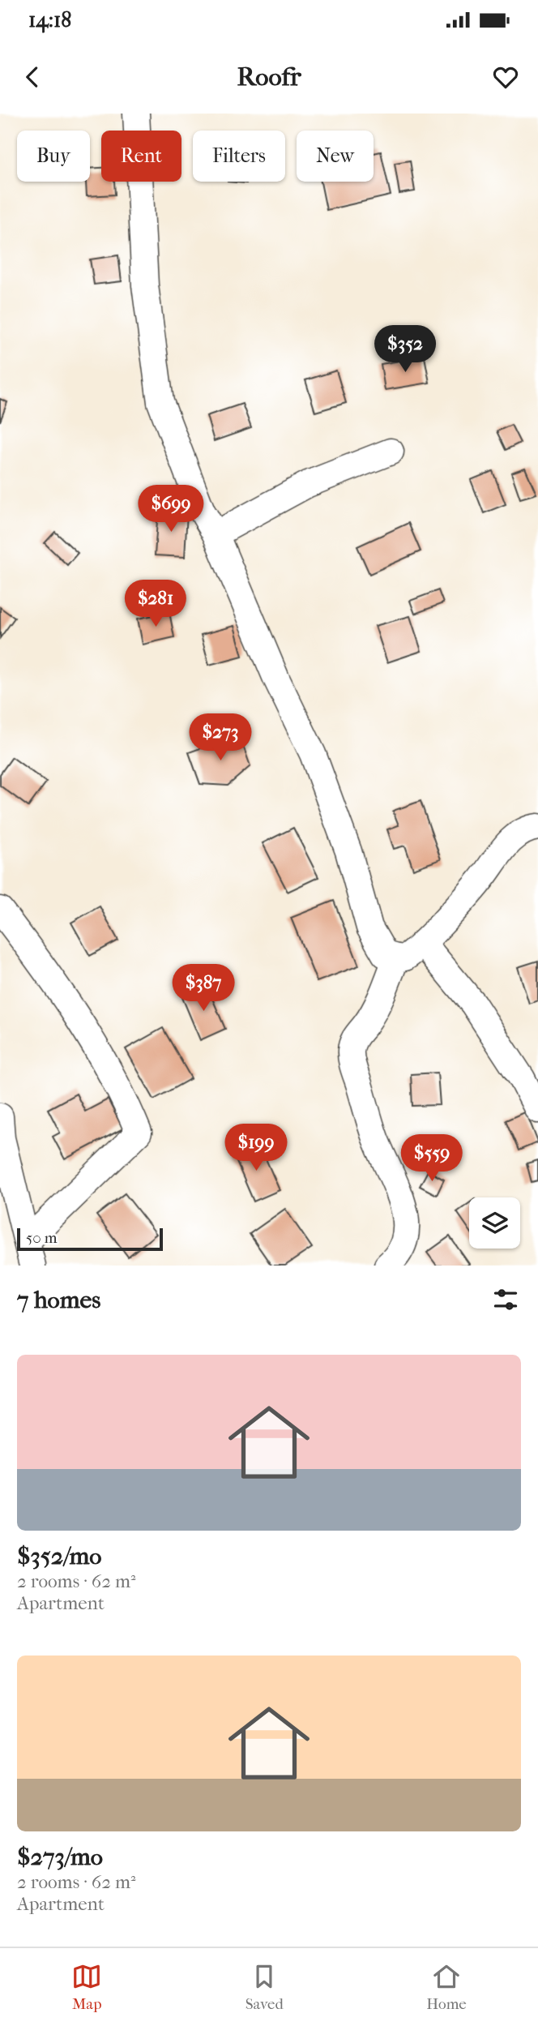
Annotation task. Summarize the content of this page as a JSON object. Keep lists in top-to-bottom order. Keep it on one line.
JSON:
{"scale_bar":"50 m","page":{"status":"14:18","header":"Roofr","chip":["Buy","Rent","Filters","New"],"price":["$352","$699","$281","$273","$387","$199","$559"],"scale":"50 m","heading":"7 homes","list":[{"name":"$352/mo","note":"2 rooms · 62 m² · Apartment"},{"name":"$273/mo","note":"2 rooms · 62 m² · Apartment"}],"tabs":["Map","Saved","Home"]}}
